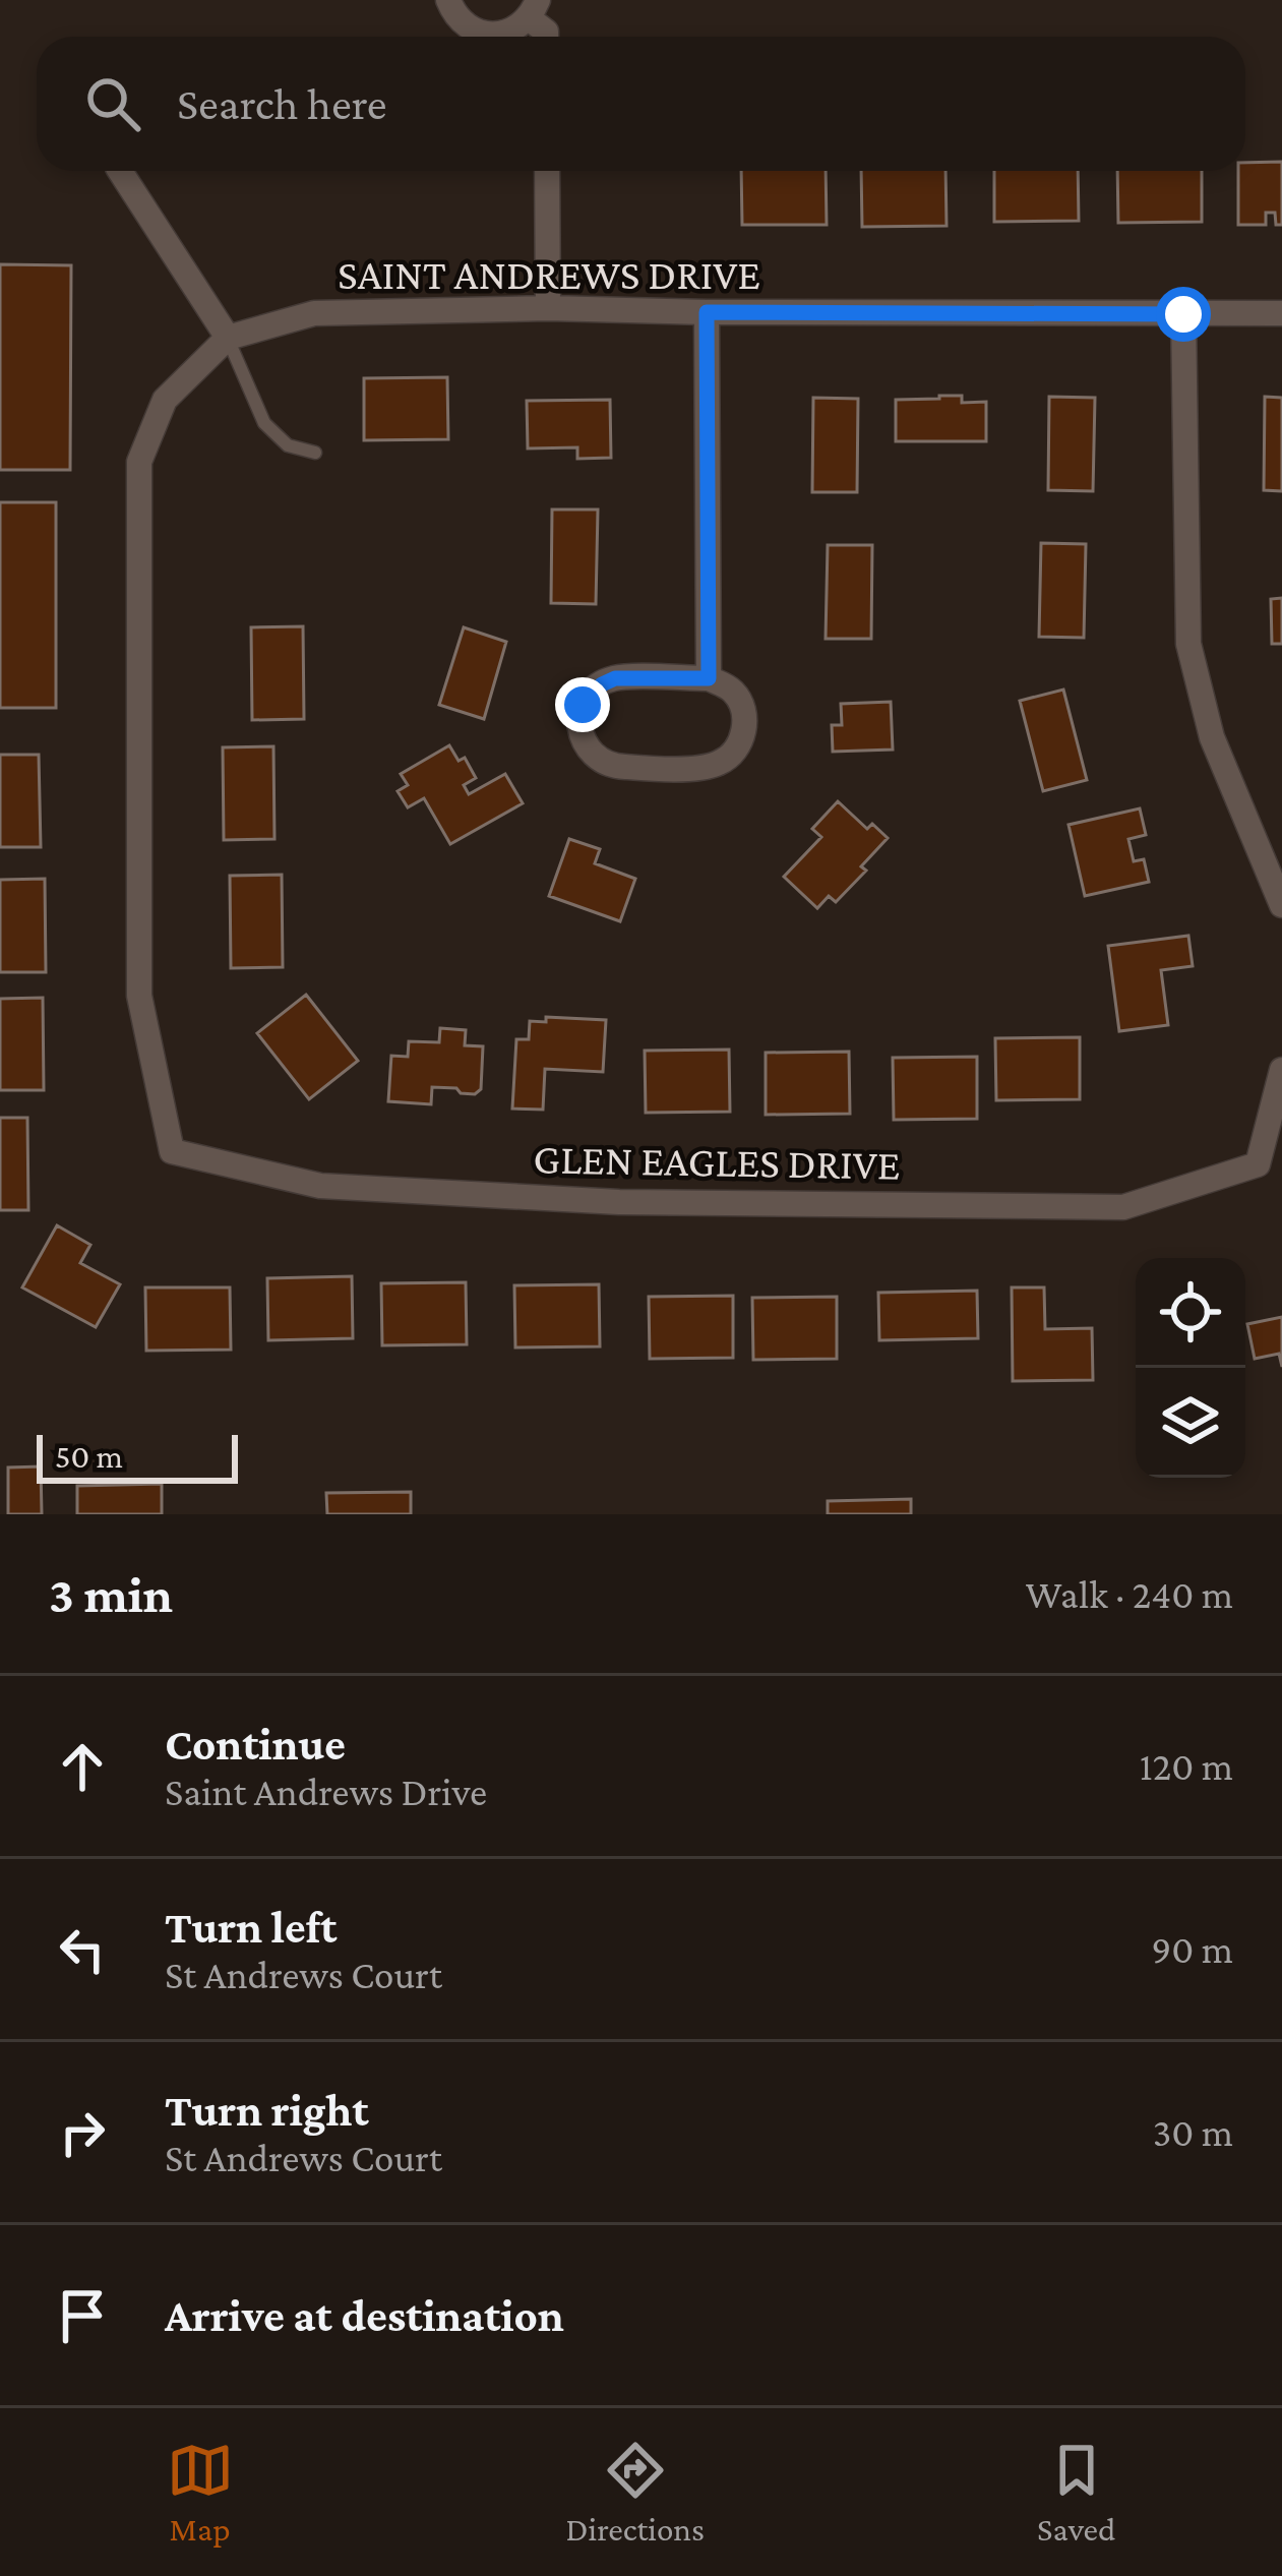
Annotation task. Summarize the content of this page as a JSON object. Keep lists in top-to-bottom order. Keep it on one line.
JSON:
{"streets":{"street":["SAINT ANDREWS DRIVE","GLEN EAGLES DRIVE"]},"crossings":[["SAINT ANDREWS DRIVE","GLEN EAGLES DRIVE"]],"scale_bar":"50 m","page":{"search":"Search here","scale":"50 m","heading":["3 min","Walk · 240 m"],"list":[["Continue","Saint Andrews Drive","120 m"],["Turn left","St Andrews Court","90 m"],["Turn right","St Andrews Court","30 m"],"Arrive at destination"],"nav":["Map","Directions","Saved"]}}
